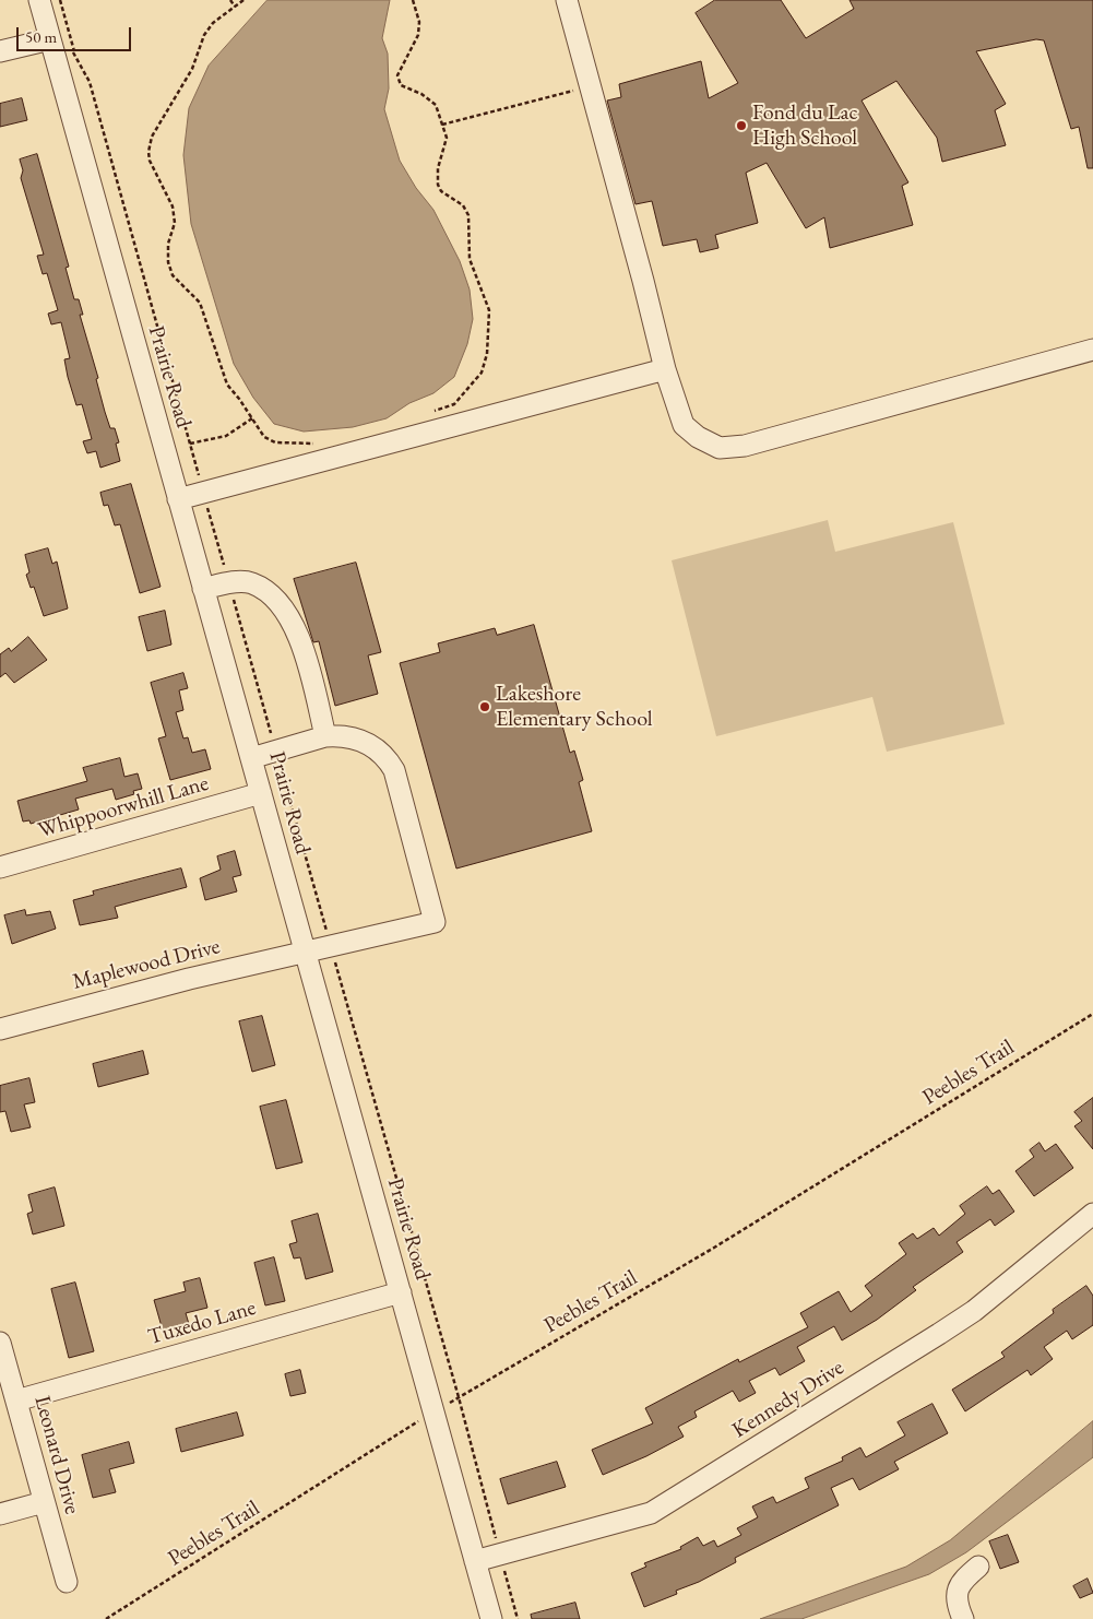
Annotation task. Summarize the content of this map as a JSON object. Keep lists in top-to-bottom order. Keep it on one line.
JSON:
{"streets":{"street":["Prairie Road","Whippoorwhill Lane","Maplewood Drive","Tuxedo Lane","Kennedy Drive","Leonard Drive"],"path":["Peebles Trail"]},"crossings":[["Prairie Road","Whippoorwhill Lane"],["Prairie Road","Maplewood Drive"],["Prairie Road","Peebles Trail"],["Prairie Road","Tuxedo Lane"],["Prairie Road","Kennedy Drive"],["Tuxedo Lane","Leonard Drive"]],"places":["Fond du Lac High School","Lakeshore Elementary School"],"scale_bar":"50 m"}
